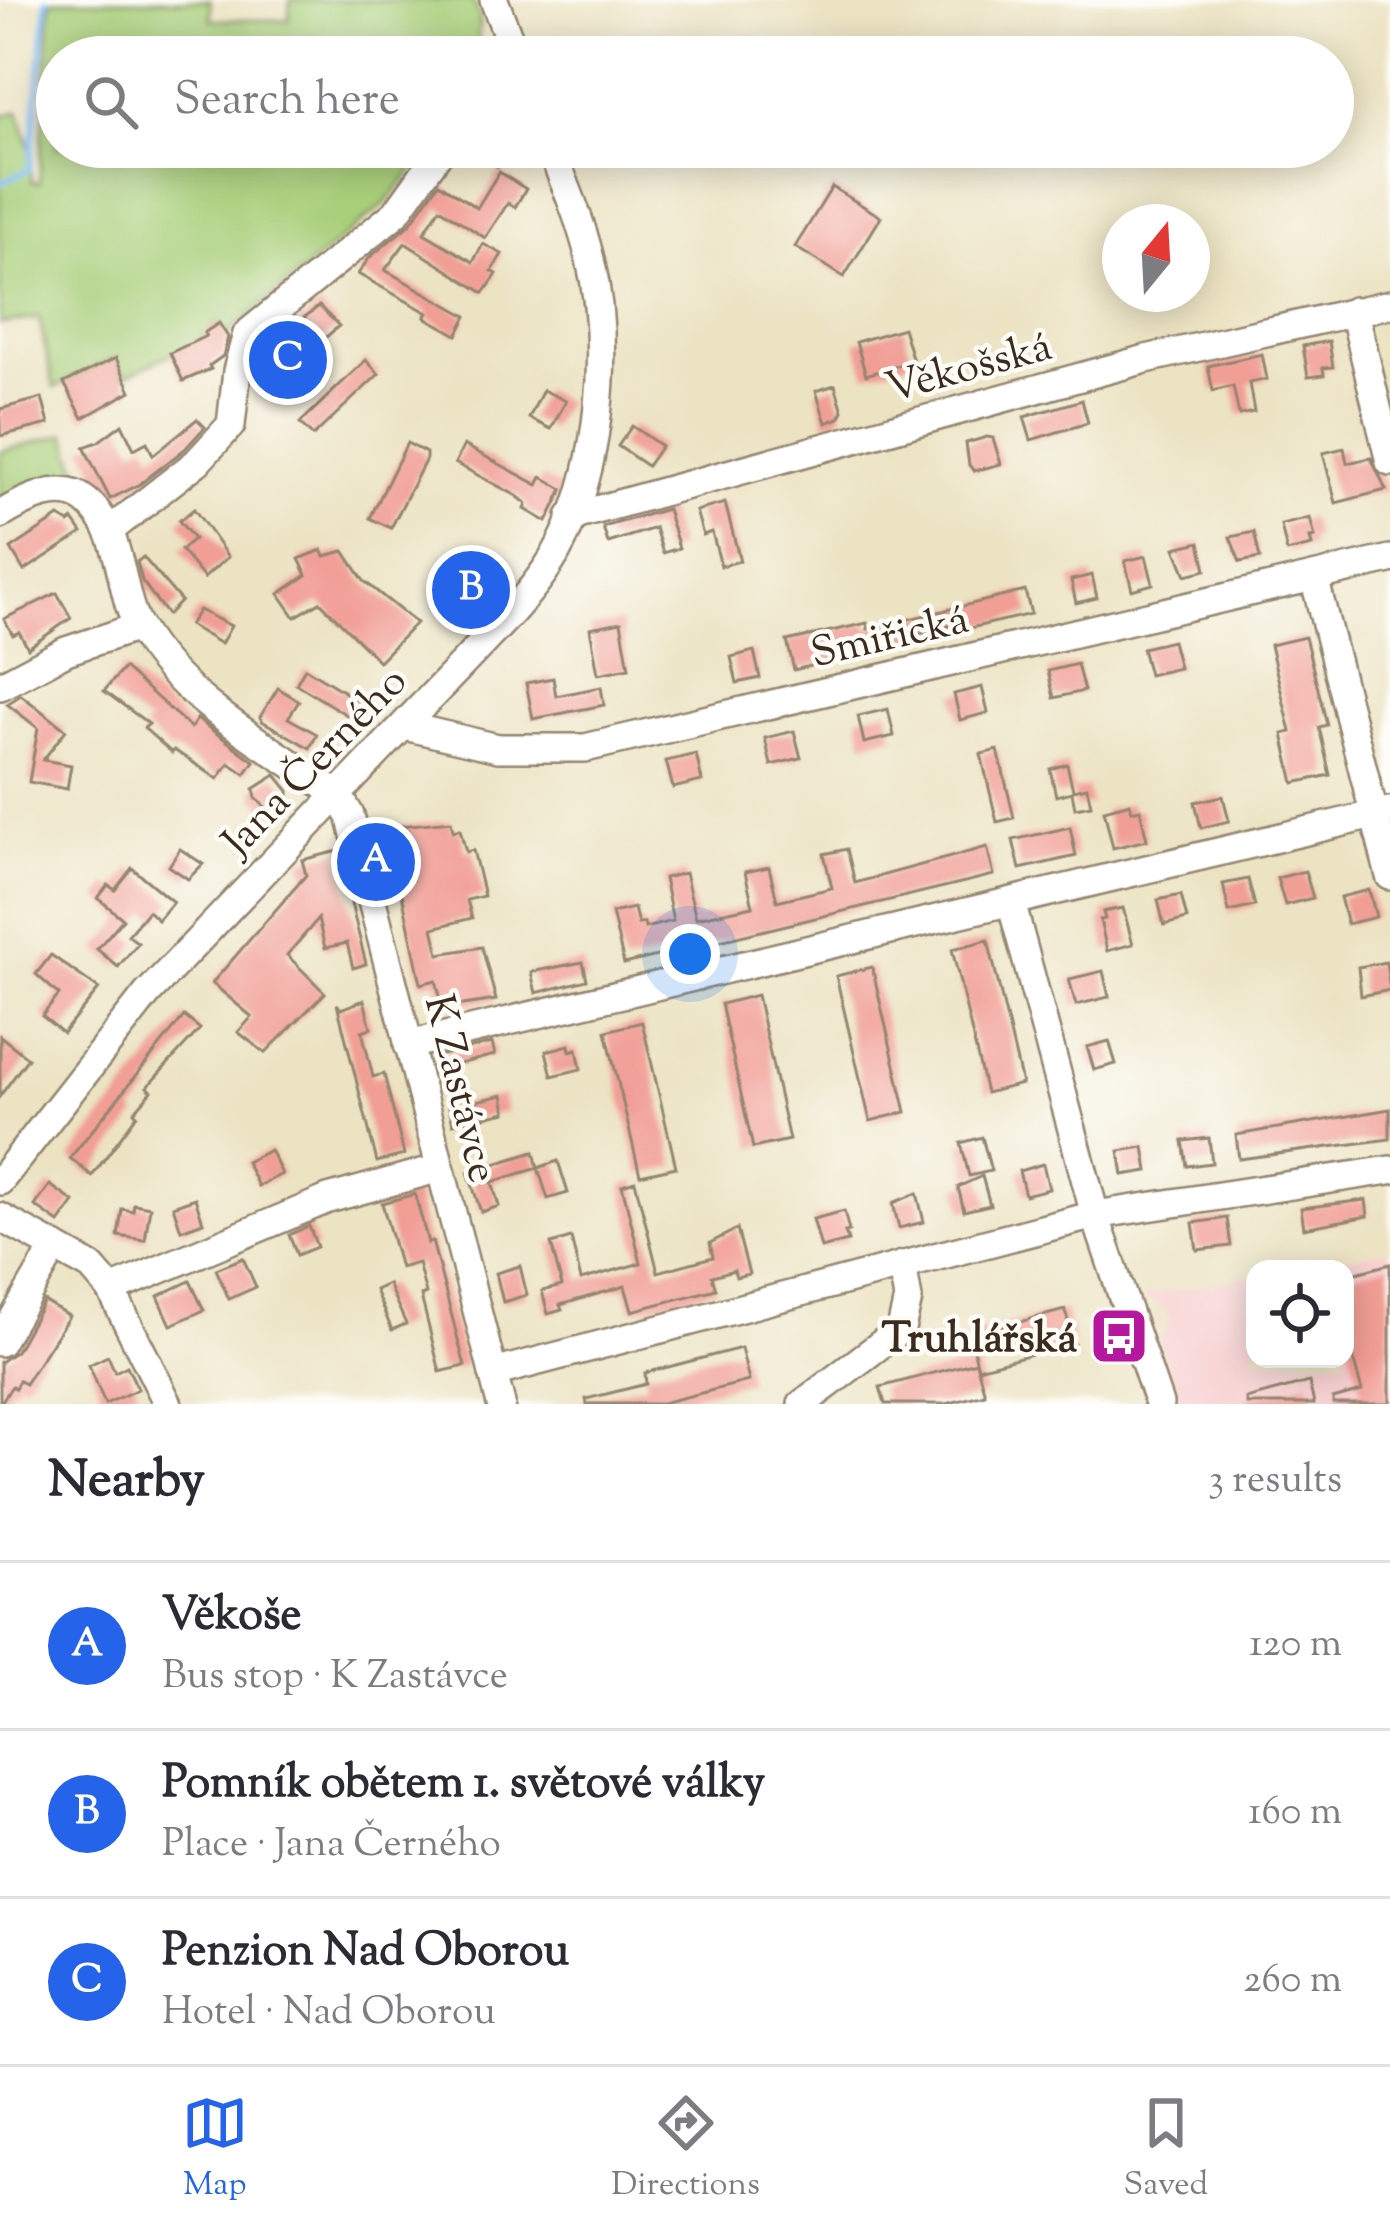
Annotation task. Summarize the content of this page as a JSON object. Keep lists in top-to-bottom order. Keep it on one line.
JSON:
{"streets":{"street":["Věkošská","Smiřická","Jana Černého","K Zastávce"]},"crossings":[["Věkošská","Jana Černého"],["Smiřická","Jana Černého"],["Jana Černého","K Zastávce"]],"places":{"bus stop":["Truhlářská"]},"north":"top","page":{"search":"Search here","pins":["C","B","A"],"heading":["Nearby","3 results"],"list":[{"mark":"A","name":"Věkoše","note":"Bus stop · K Zastávce","value":"120 m"},{"mark":"B","name":"Pomník obětem 1. světové války","note":"Place · Jana Černého","value":"160 m"},{"mark":"C","name":"Penzion Nad Oborou","note":"Hotel · Nad Oborou","value":"260 m"}],"nav":["Map","Directions","Saved"]}}
